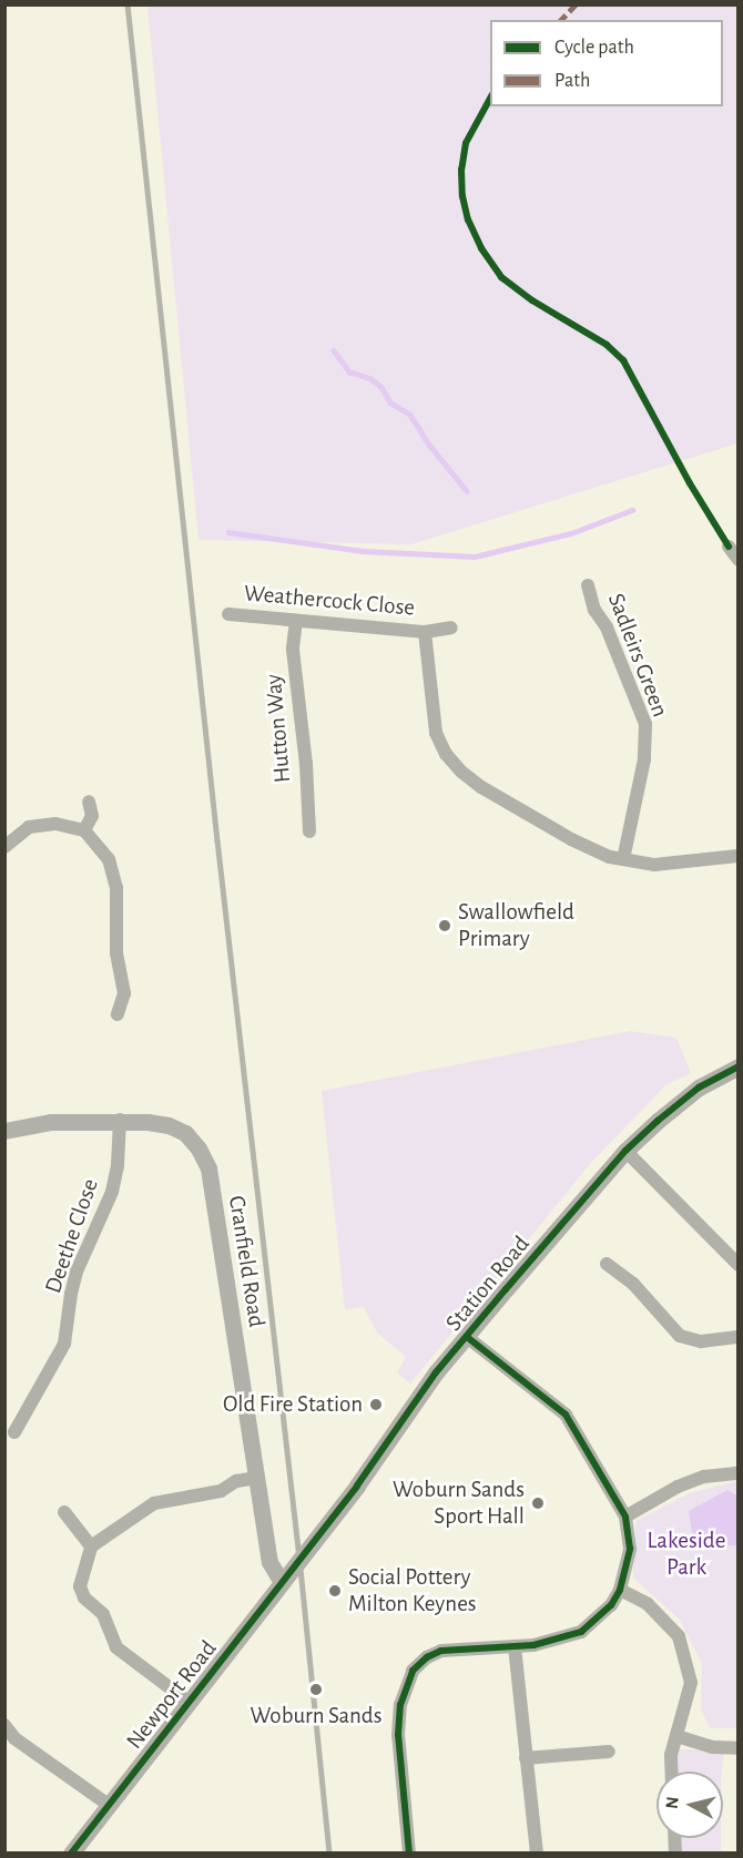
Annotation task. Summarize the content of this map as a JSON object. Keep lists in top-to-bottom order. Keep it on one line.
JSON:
{"streets":{"street":["Weathercock Close","Sadleirs Green","Hutton Way","Deethe Close","Cranfield Road","Station Road","Newport Road"]},"crossings":[["Weathercock Close","Sadleirs Green"],["Weathercock Close","Hutton Way"],["Deethe Close","Cranfield Road"],["Cranfield Road","Newport Road"],["Station Road","Newport Road"]],"parks":["Lakeside Park"],"places":["Swallowfield Primary","Old Fire Station","Woburn Sands Sport Hall","Social Pottery Milton Keynes","Woburn Sands"],"legend":["Cycle path","Path"],"north":"left"}
